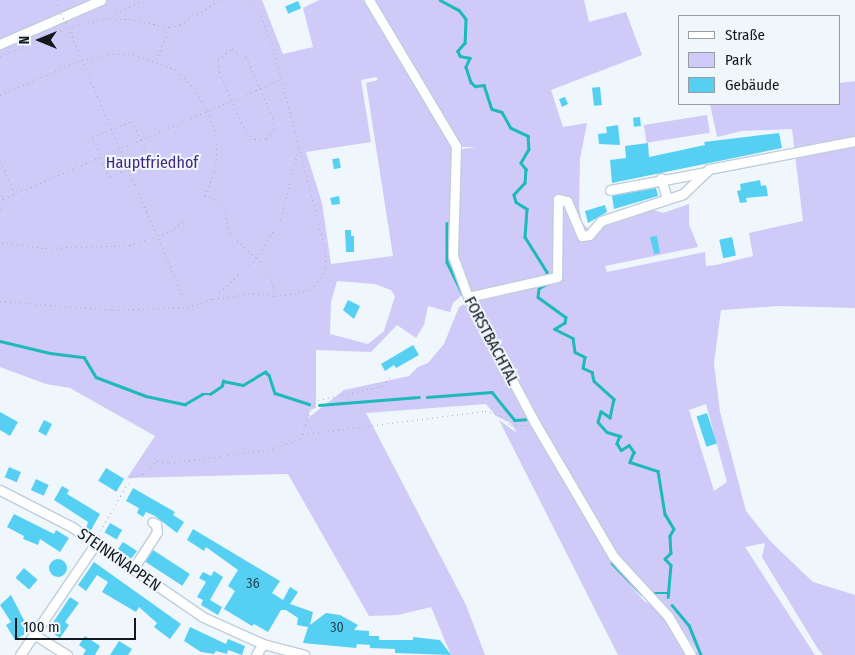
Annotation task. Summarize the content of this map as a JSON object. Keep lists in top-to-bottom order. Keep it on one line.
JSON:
{"streets":{"street":["FORSTBACHTAL","STEINKNAPPEN"]},"parks":["Hauptfriedhof"],"house_numbers":["36","30"],"legend":["Straße","Park","Gebäude"],"scale_bar":"100 m","north":"left"}
